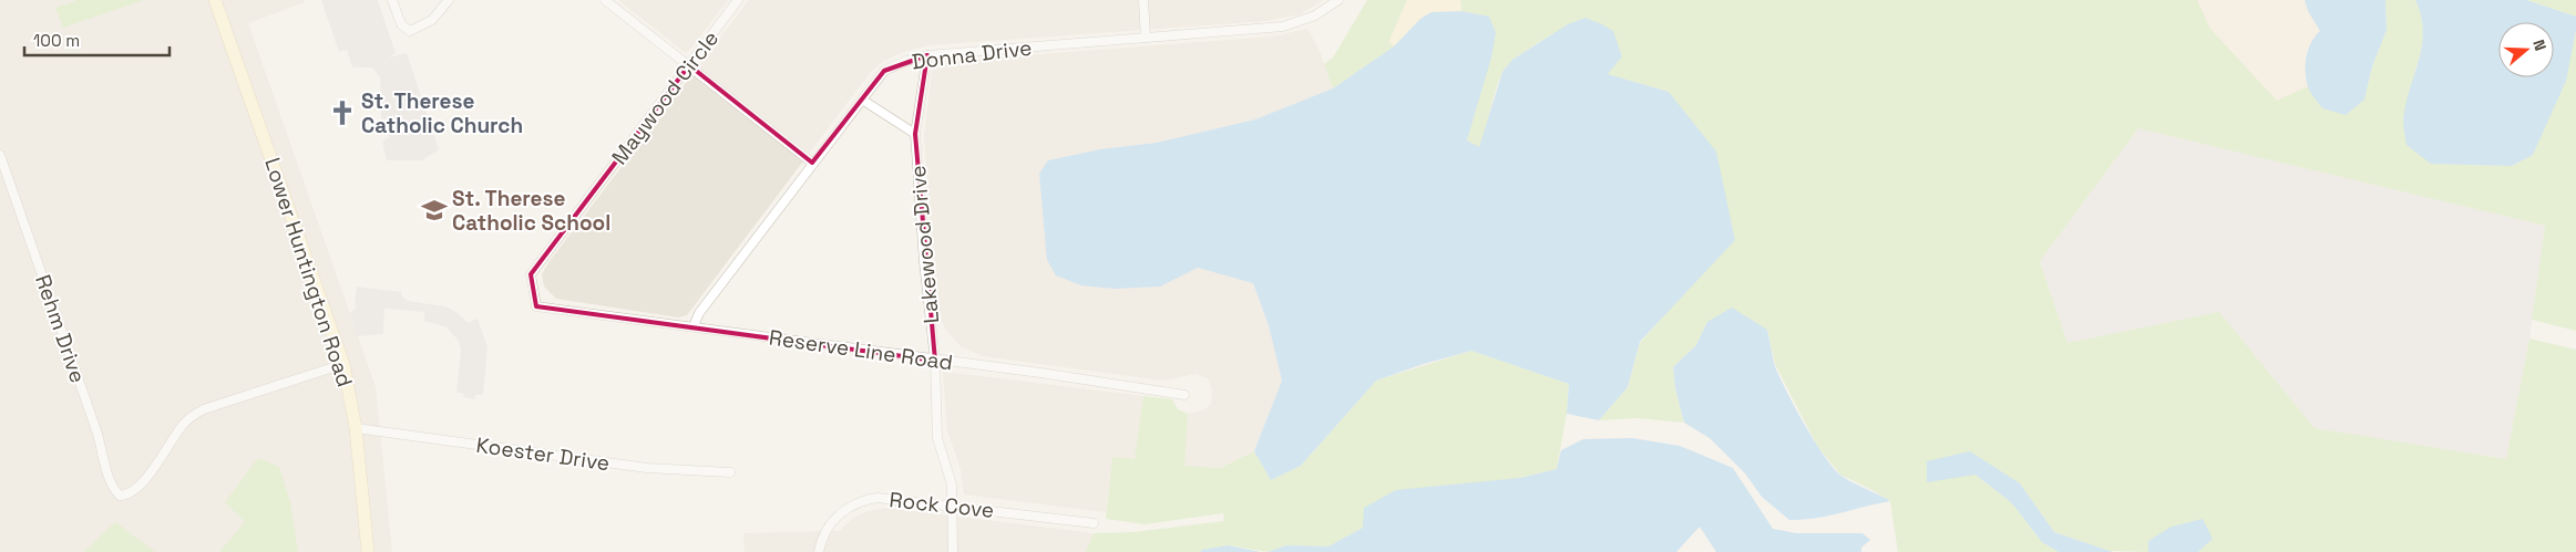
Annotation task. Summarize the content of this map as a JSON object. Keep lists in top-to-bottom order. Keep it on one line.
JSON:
{"streets":{"main road":["Lower Huntington Road"],"street":["Donna Drive","Maywood Circle","Lakewood Drive","Rehm Drive","Reserve Line Road","Koester Drive","Rock Cove"]},"crossings":[["Donna Drive","Lakewood Drive"],["Donna Drive","Reserve Line Road"],["Maywood Circle","Reserve Line Road"],["Lakewood Drive","Reserve Line Road"],["Lakewood Drive","Rock Cove"],["Lower Huntington Road","Rehm Drive"],["Lower Huntington Road","Koester Drive"]],"places":{"church":["St. Therese Catholic Church"],"school or university":["St. Therese Catholic School"]},"scale_bar":"100 m","north":"right"}
